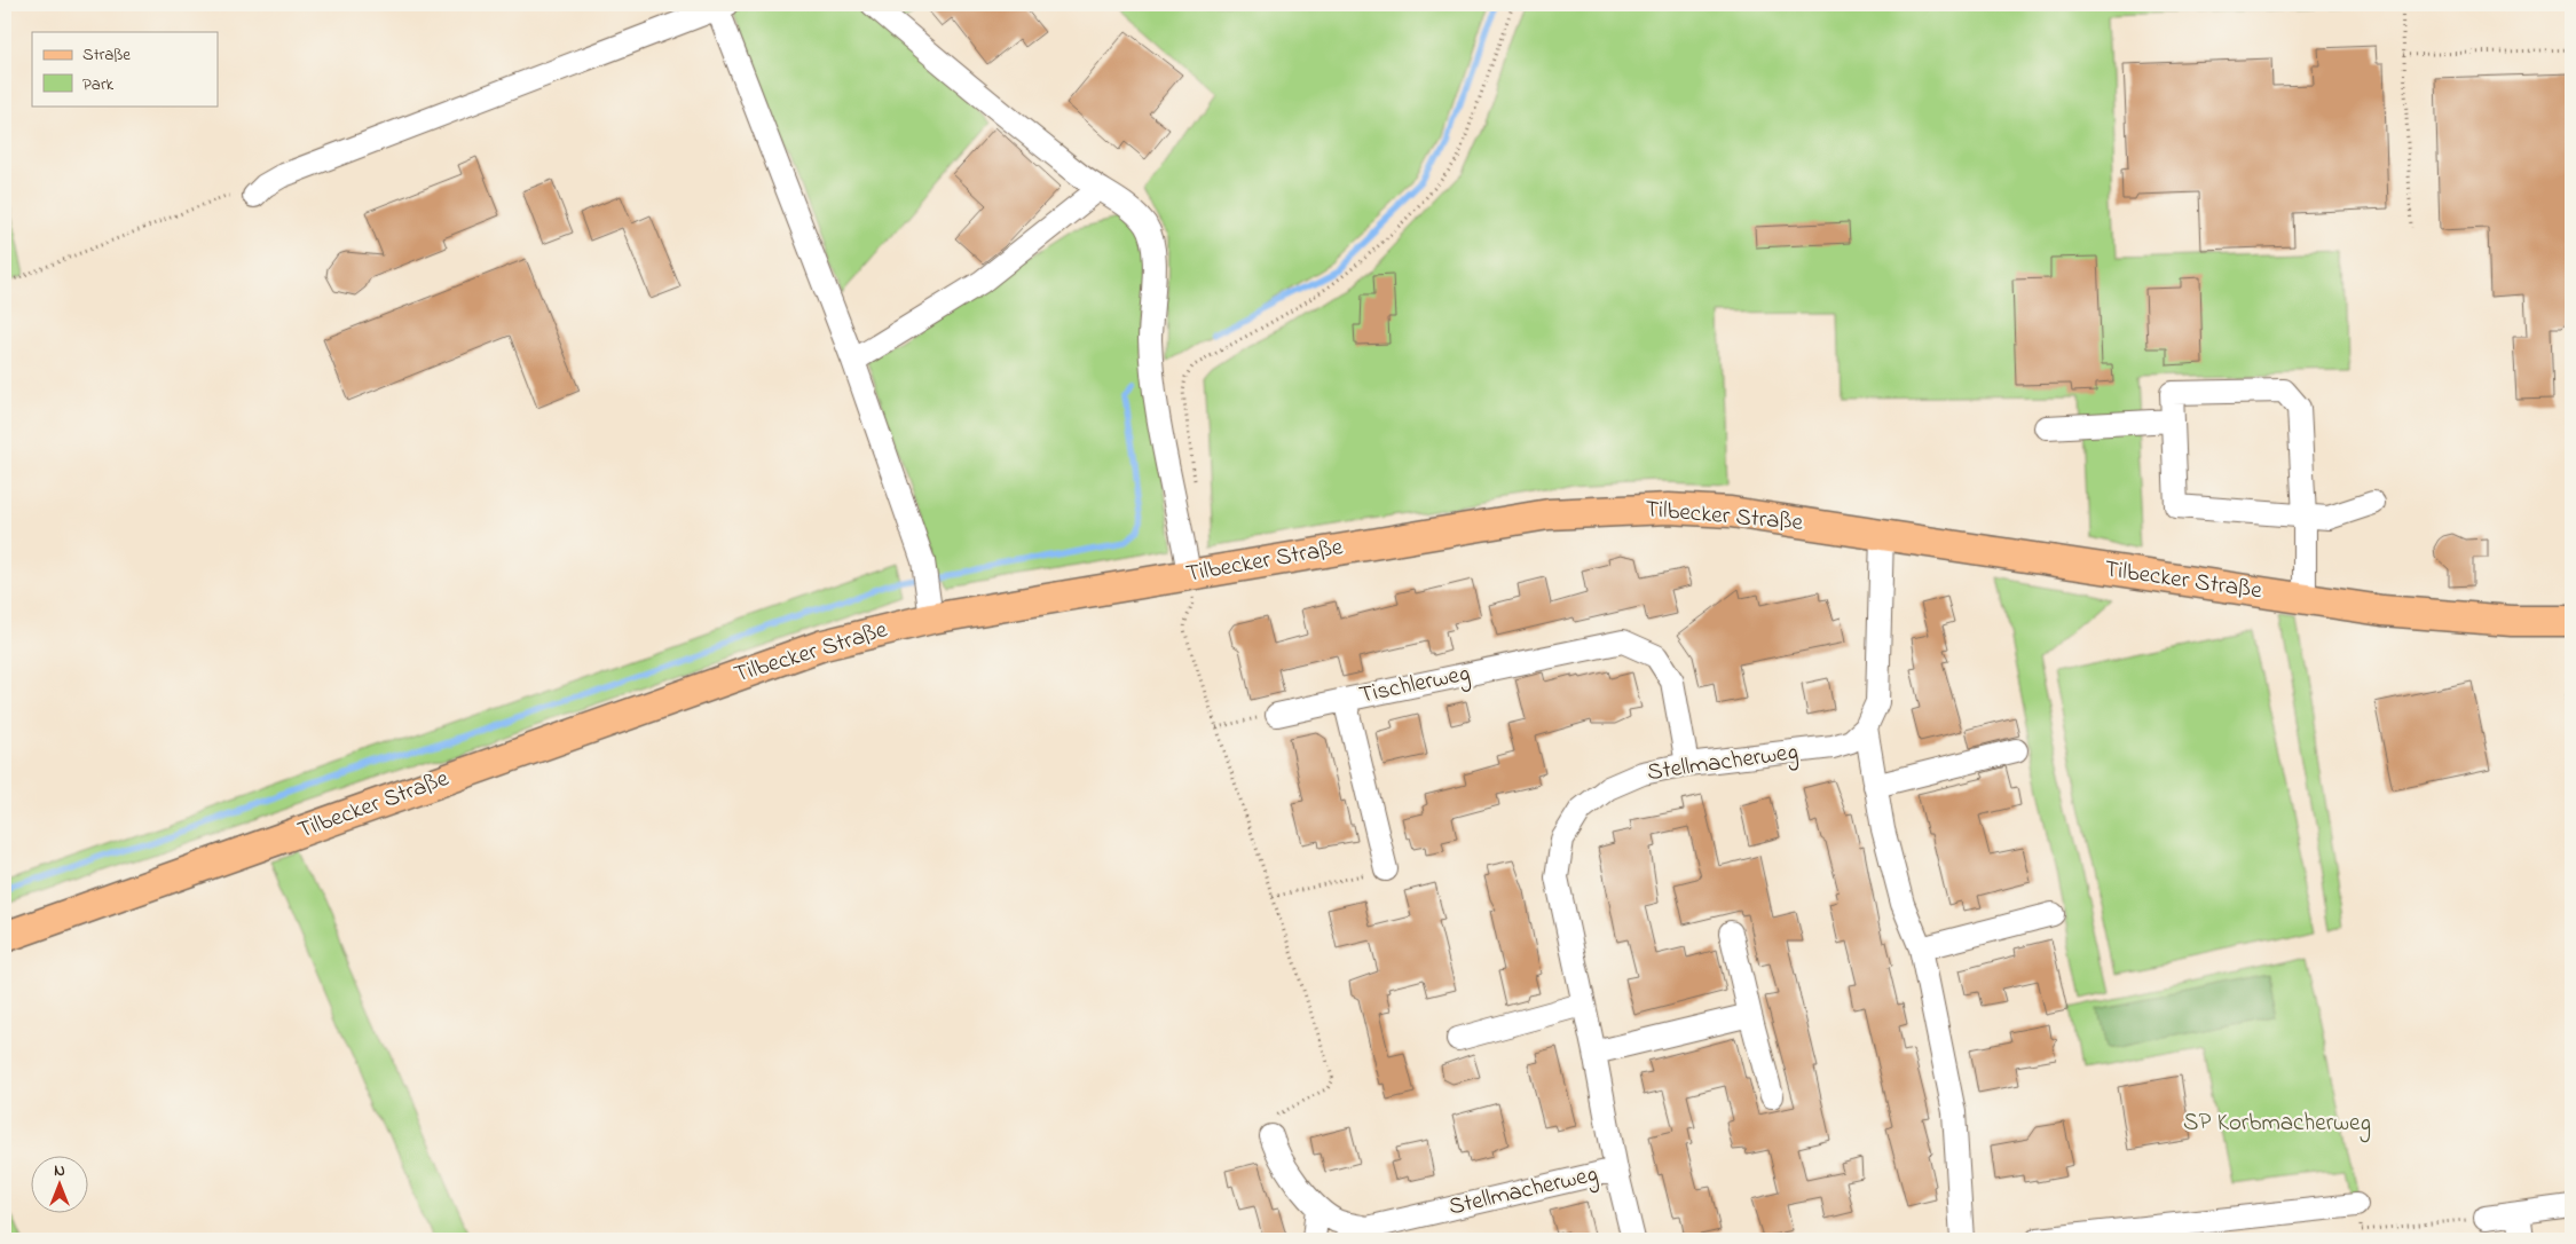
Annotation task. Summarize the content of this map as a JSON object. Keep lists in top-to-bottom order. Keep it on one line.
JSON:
{"streets":{"main road":["Tilbecker Straße"],"street":["Tischlerweg","Stellmacherweg"]},"crossings":[["Tischlerweg","Stellmacherweg"]],"parks":["SP Korbmacherweg"],"legend":["Straße","Park"],"north":"top"}
